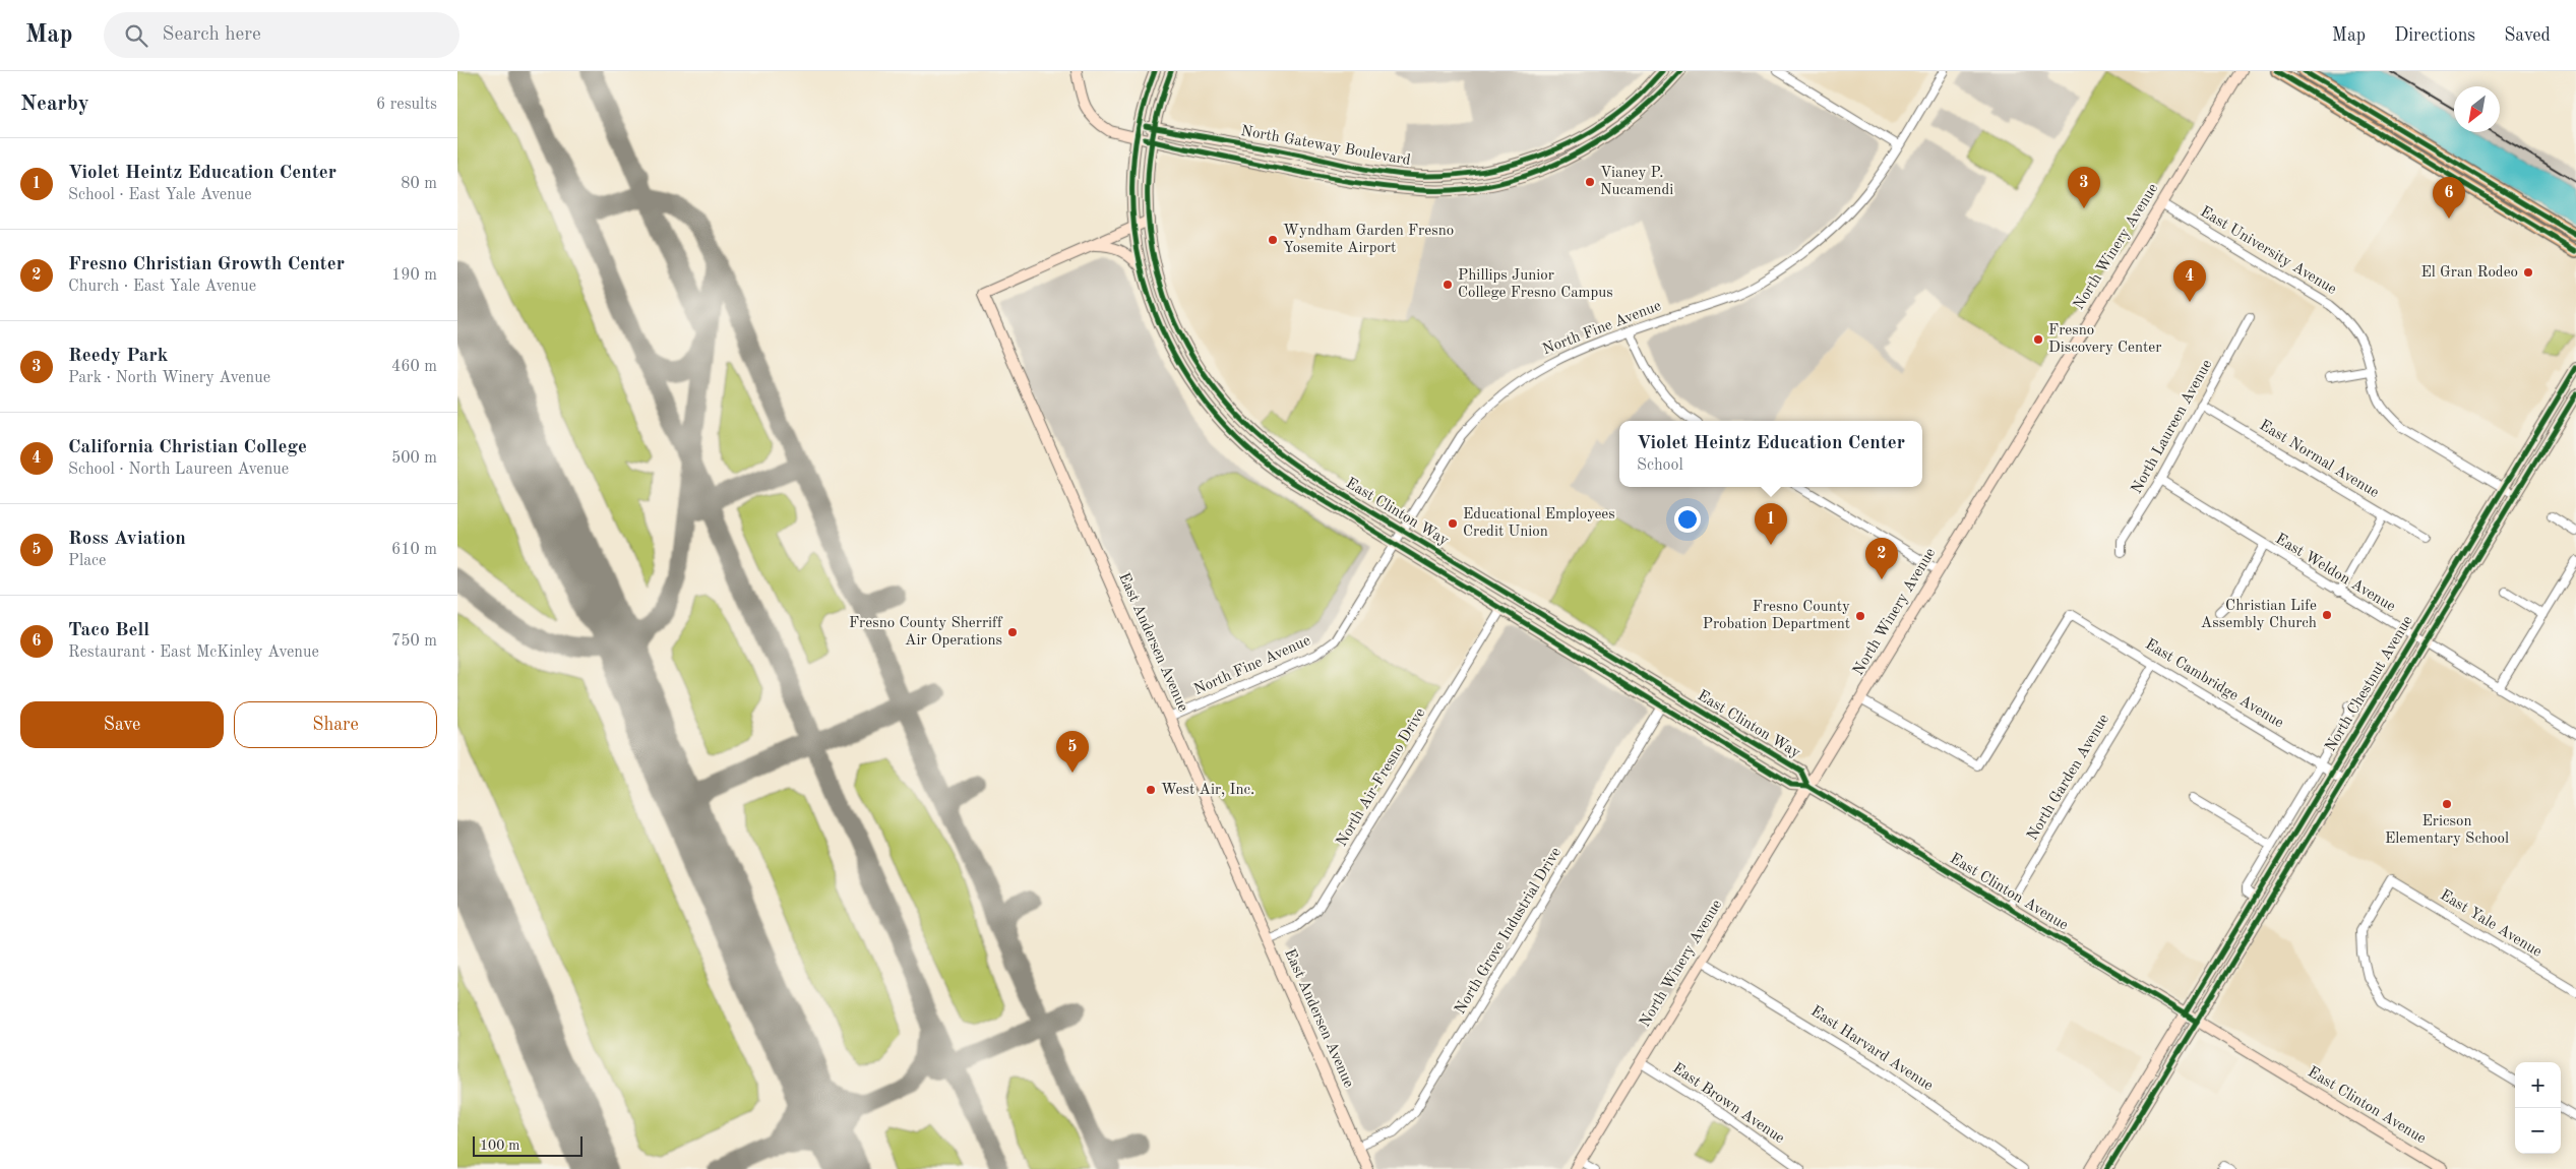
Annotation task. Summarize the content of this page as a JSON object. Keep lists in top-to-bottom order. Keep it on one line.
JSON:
{"streets":{"main road":["North Gateway Boulevard","North Winery Avenue","East Clinton Way","East Andersen Avenue","North Chestnut Avenue","East Clinton Avenue"],"street":["East University Avenue","North Fine Avenue","North Laureen Avenue","East Normal Avenue","East Weldon Avenue","East Cambridge Avenue","North Air-Fresno Drive","North Garden Avenue","East Yale Avenue","North Grove Industrial Drive","East Harvard Avenue","East Brown Avenue"]},"crossings":[["North Gateway Boulevard","East Clinton Way"],["North Winery Avenue","East University Avenue"],["North Winery Avenue","East Clinton Way"],["North Winery Avenue","East Cambridge Avenue"],["North Winery Avenue","East Clinton Avenue"],["North Winery Avenue","East Harvard Avenue"],["North Winery Avenue","East Brown Avenue"],["East University Avenue","North Chestnut Avenue"],["North Fine Avenue","East Clinton Way"],["North Fine Avenue","East Andersen Avenue"],["North Laureen Avenue","East Normal Avenue"],["North Laureen Avenue","East Weldon Avenue"],["East Clinton Way","East Andersen Avenue"],["East Clinton Way","North Air-Fresno Drive"],["East Clinton Way","East Clinton Avenue"],["East Clinton Way","North Grove Industrial Drive"],["East Weldon Avenue","North Chestnut Avenue"],["East Andersen Avenue","North Air-Fresno Drive"],["East Andersen Avenue","North Grove Industrial Drive"],["East Cambridge Avenue","North Chestnut Avenue"],["East Cambridge Avenue","North Garden Avenue"],["North Chestnut Avenue","East Clinton Avenue"],["North Garden Avenue","East Clinton Avenue"]],"places":["Vianey P. Nucamendi","Wyndham Garden Fresno Yosemite Airport","El Gran Rodeo","Phillips Junior College Fresno Campus","Fresno Discovery Center","Educational Employees Credit Union","Christian Life Assembly Church","Fresno County Probation Department","Fresno County Sherriff Air Operations","West Air, Inc.","Ericson Elementary School"],"scale_bar":"100 m","north":"bottom left","page":{"header":"Map","search":"Search here","nav":["Map","Directions","Saved"],"heading":["Nearby","6 results"],"list":[{"mark":"1","name":"Violet Heintz Education Center","note":"School · East Yale Avenue","value":"80 m"},{"mark":"2","name":"Fresno Christian Growth Center","note":"Church · East Yale Avenue","value":"190 m"},{"mark":"3","name":"Reedy Park","note":"Park · North Winery Avenue","value":"460 m"},{"mark":"4","name":"California Christian College","note":"School · North Laureen Avenue","value":"500 m"},{"mark":"5","name":"Ross Aviation","note":"Place","value":"610 m"},{"mark":"6","name":"Taco Bell","note":"Restaurant · East McKinley Avenue","value":"750 m"}],"pins":["3","6","4","1","2","5"],"popup":["Violet Heintz Education Center","School"],"buttons":["Save","Share"],"map_buttons":["+","−"],"scale":"100 m"}}
